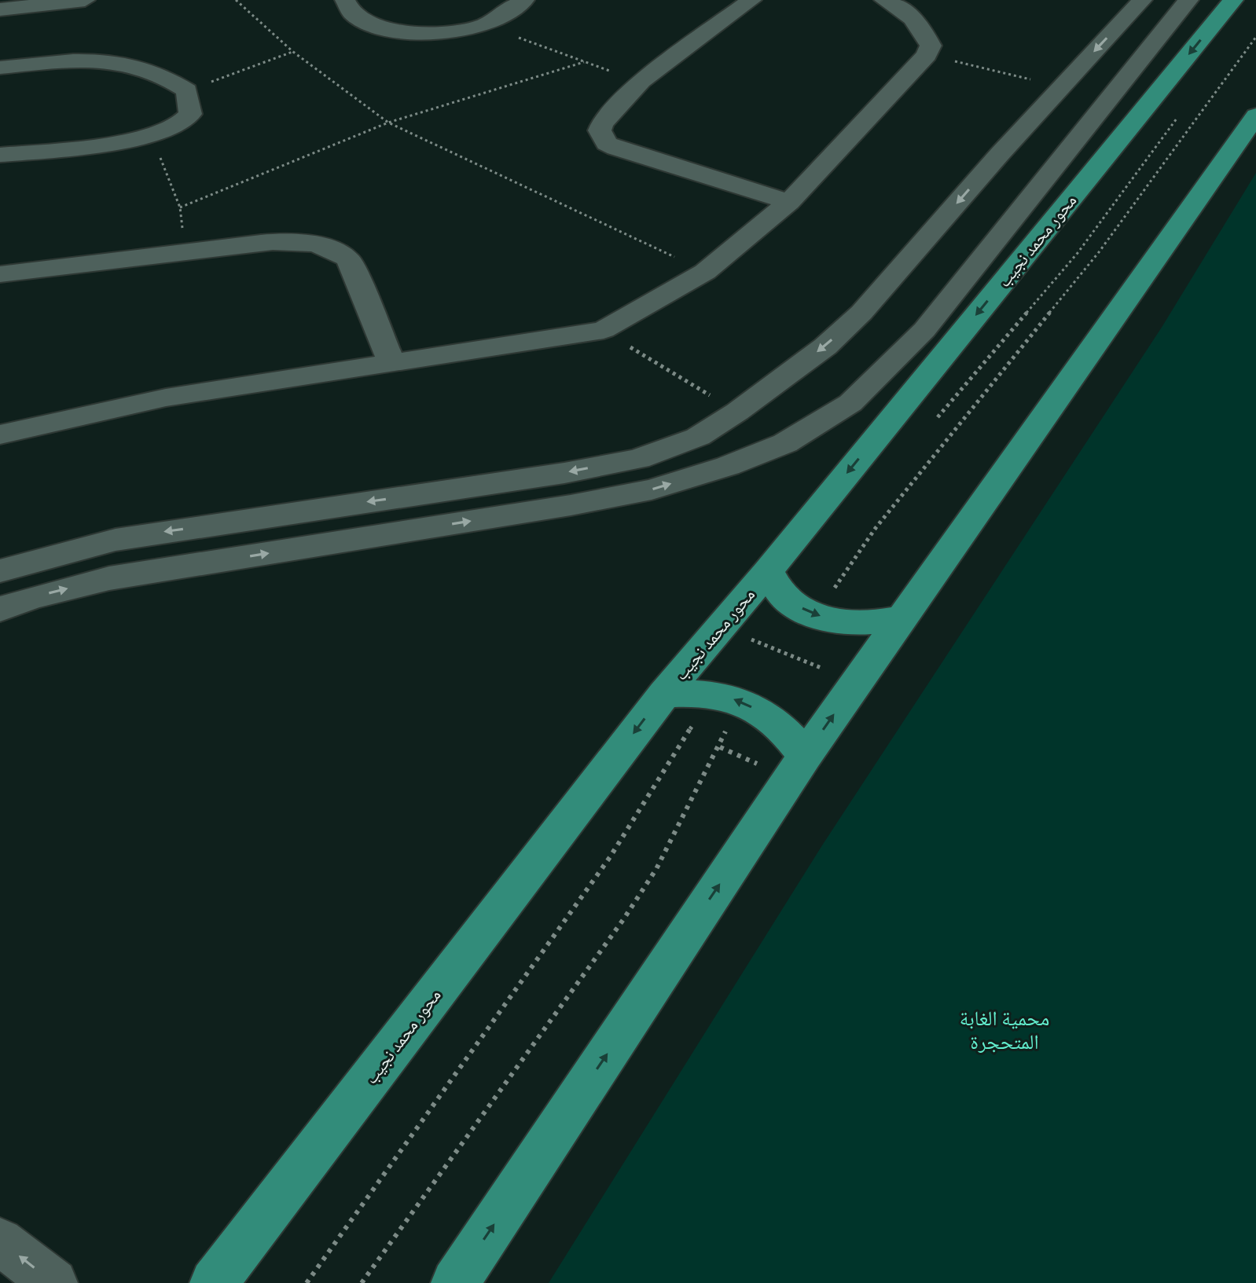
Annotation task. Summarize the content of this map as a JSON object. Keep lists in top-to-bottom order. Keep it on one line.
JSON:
{"streets":{"main road":["محور محمد نجيب"]},"parks":["محمية الغابة المتحجرة"]}
